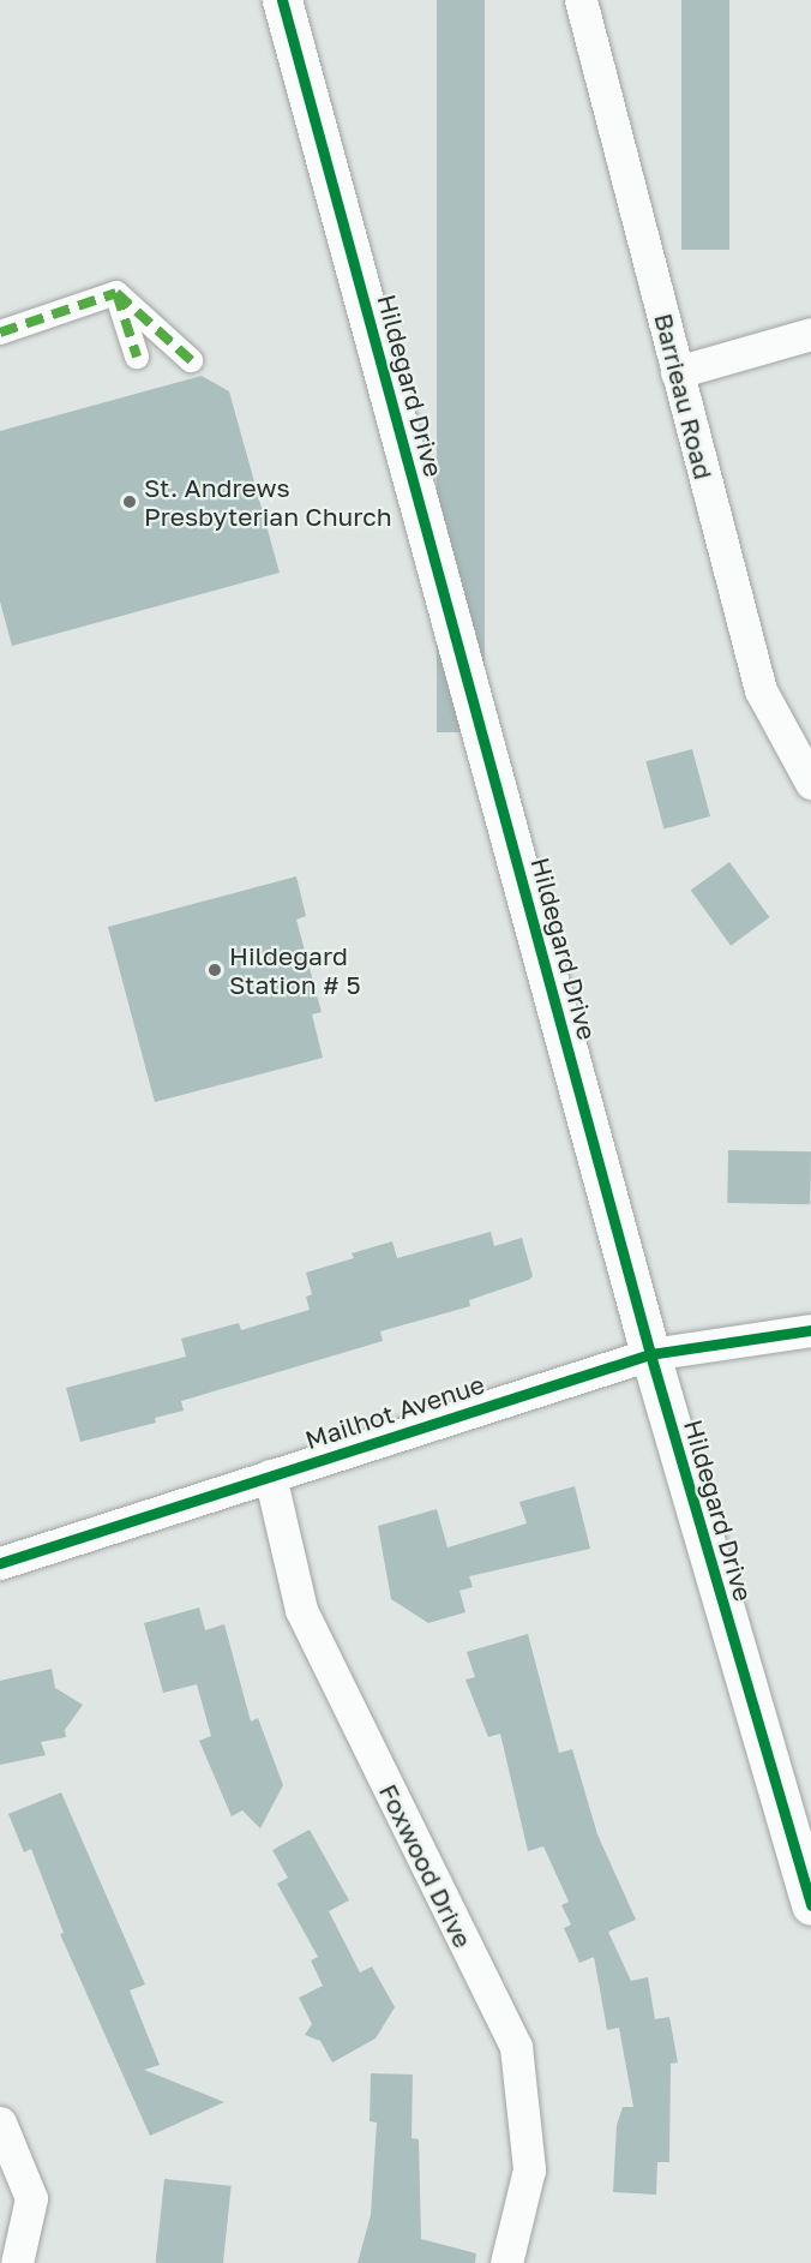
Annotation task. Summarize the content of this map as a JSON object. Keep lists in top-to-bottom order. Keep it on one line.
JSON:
{"streets":{"street":["Hildegard Drive","Barrieau Road","Mailhot Avenue","Foxwood Drive"]},"crossings":[["Hildegard Drive","Mailhot Avenue"],["Mailhot Avenue","Foxwood Drive"]],"places":["St. Andrews Presbyterian Church","Hildegard Station # 5"]}
